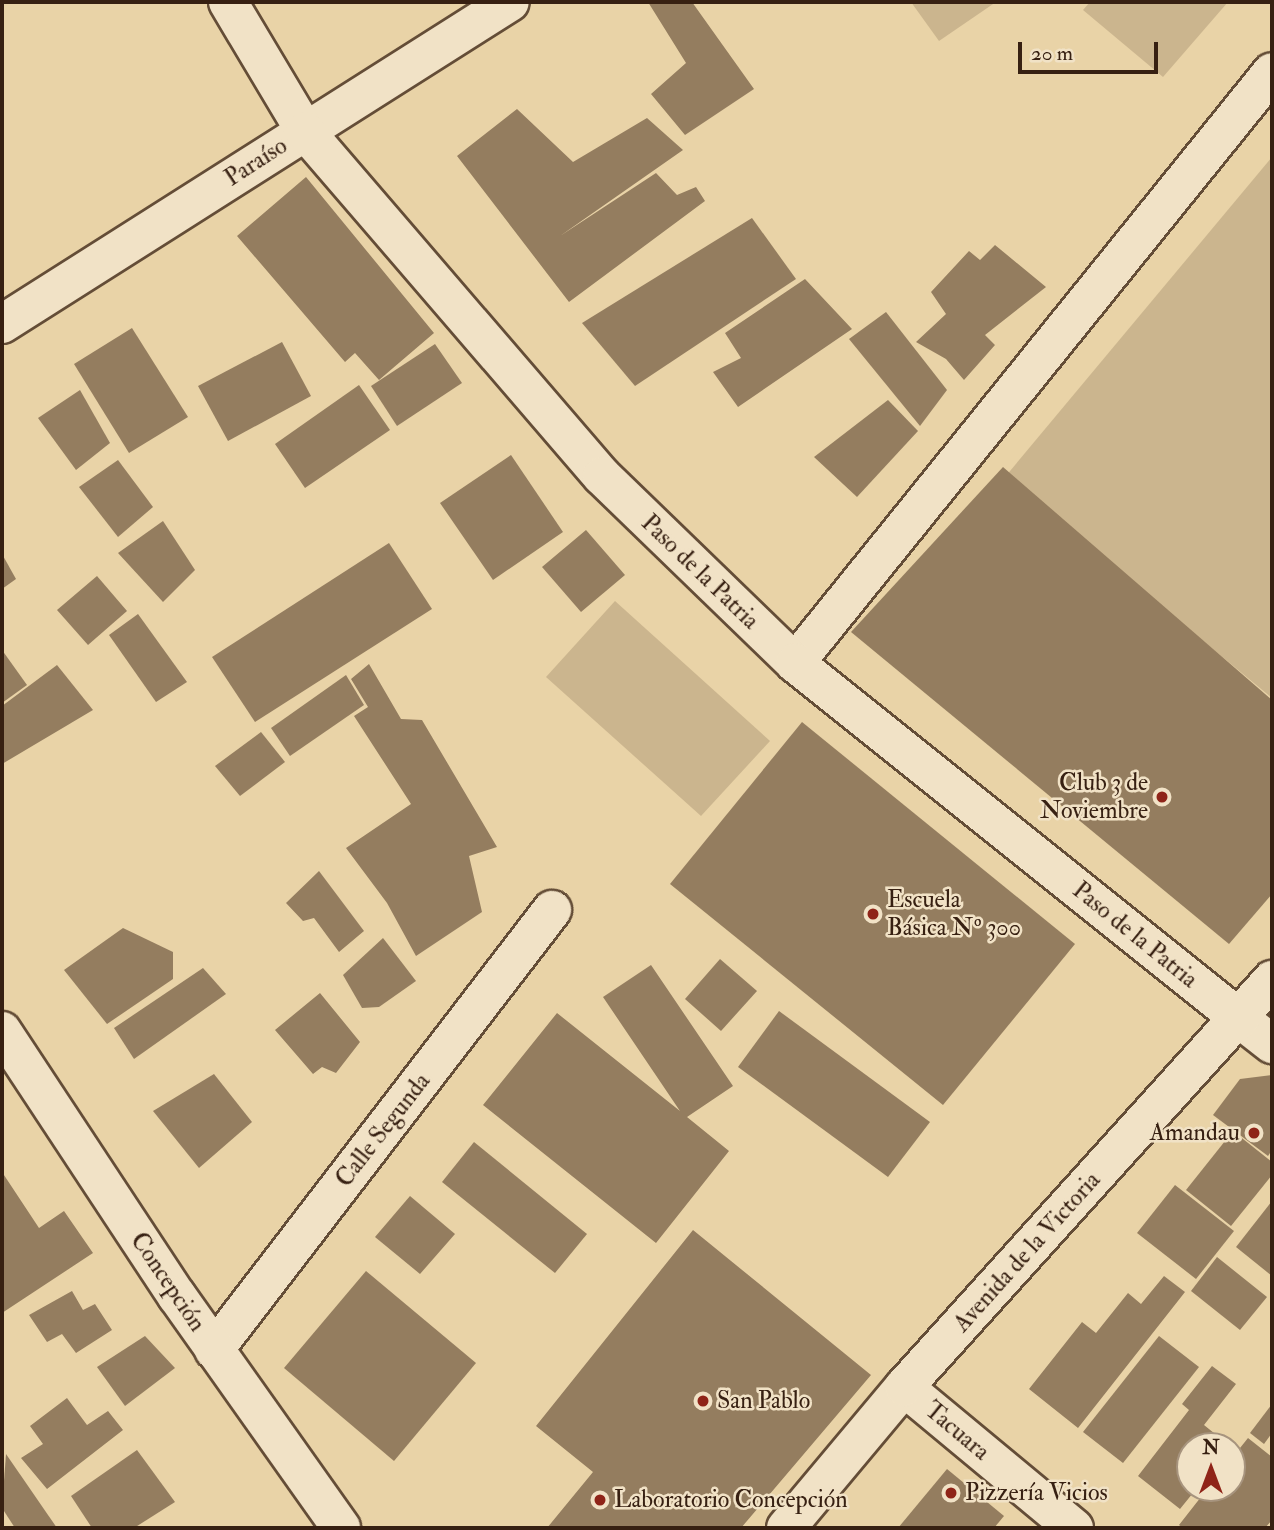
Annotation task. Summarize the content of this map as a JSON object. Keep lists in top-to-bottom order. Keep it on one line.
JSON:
{"streets":{"street":["Paraíso","Paso de la Patria","Calle Segunda","Avenida de la Victoria","Concepción","Tacuara"]},"crossings":[["Paraíso","Paso de la Patria"],["Paso de la Patria","Avenida de la Victoria"],["Calle Segunda","Concepción"],["Avenida de la Victoria","Tacuara"]],"places":["Club 3 de Noviembre","Escuela Básica Nº 300","Amandau","San Pablo","Pizzería Vicios","Laboratorio Concepción"],"scale_bar":"20 m","north":"top"}
